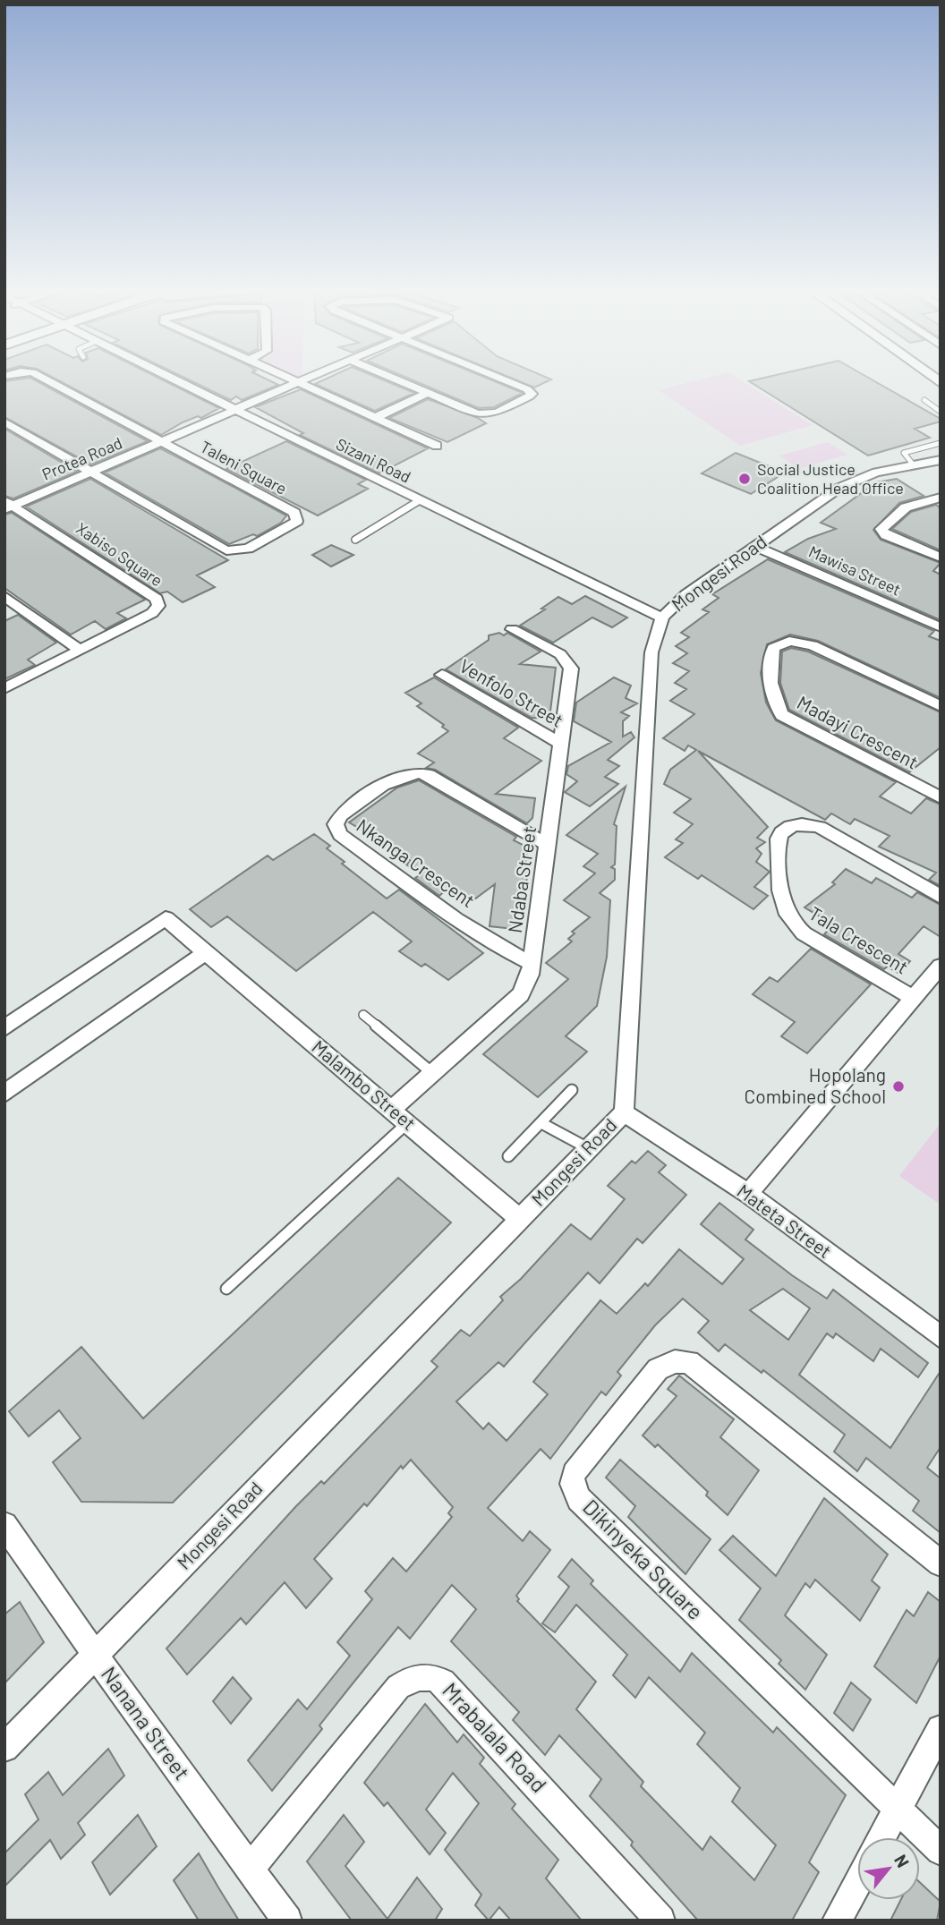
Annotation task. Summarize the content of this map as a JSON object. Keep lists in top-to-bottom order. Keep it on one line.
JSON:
{"streets":{"street":["Protea Road","Sizani Road","Taleni Square","Xabiso Square","Mawisa Street","Mongesi Road","Venfolo Street","Madayi Crescent","Nkanga Crescent","Ndaba Street","Tala Crescent","Malambo Street","Mateta Street","Dikinyeka Square","Nanana Street","Mrabalala Road"]},"crossings":[["Protea Road","Sizani Road"],["Protea Road","Taleni Square"],["Protea Road","Xabiso Square"],["Sizani Road","Mongesi Road"],["Mawisa Street","Mongesi Road"],["Mongesi Road","Malambo Street"],["Mongesi Road","Mateta Street"],["Mongesi Road","Nanana Street"],["Venfolo Street","Ndaba Street"],["Nkanga Crescent","Ndaba Street"],["Ndaba Street","Malambo Street"],["Nanana Street","Mrabalala Road"]],"places":["Social Justice Coalition Head Office","Hopolang Combined School"],"north":"top right"}
